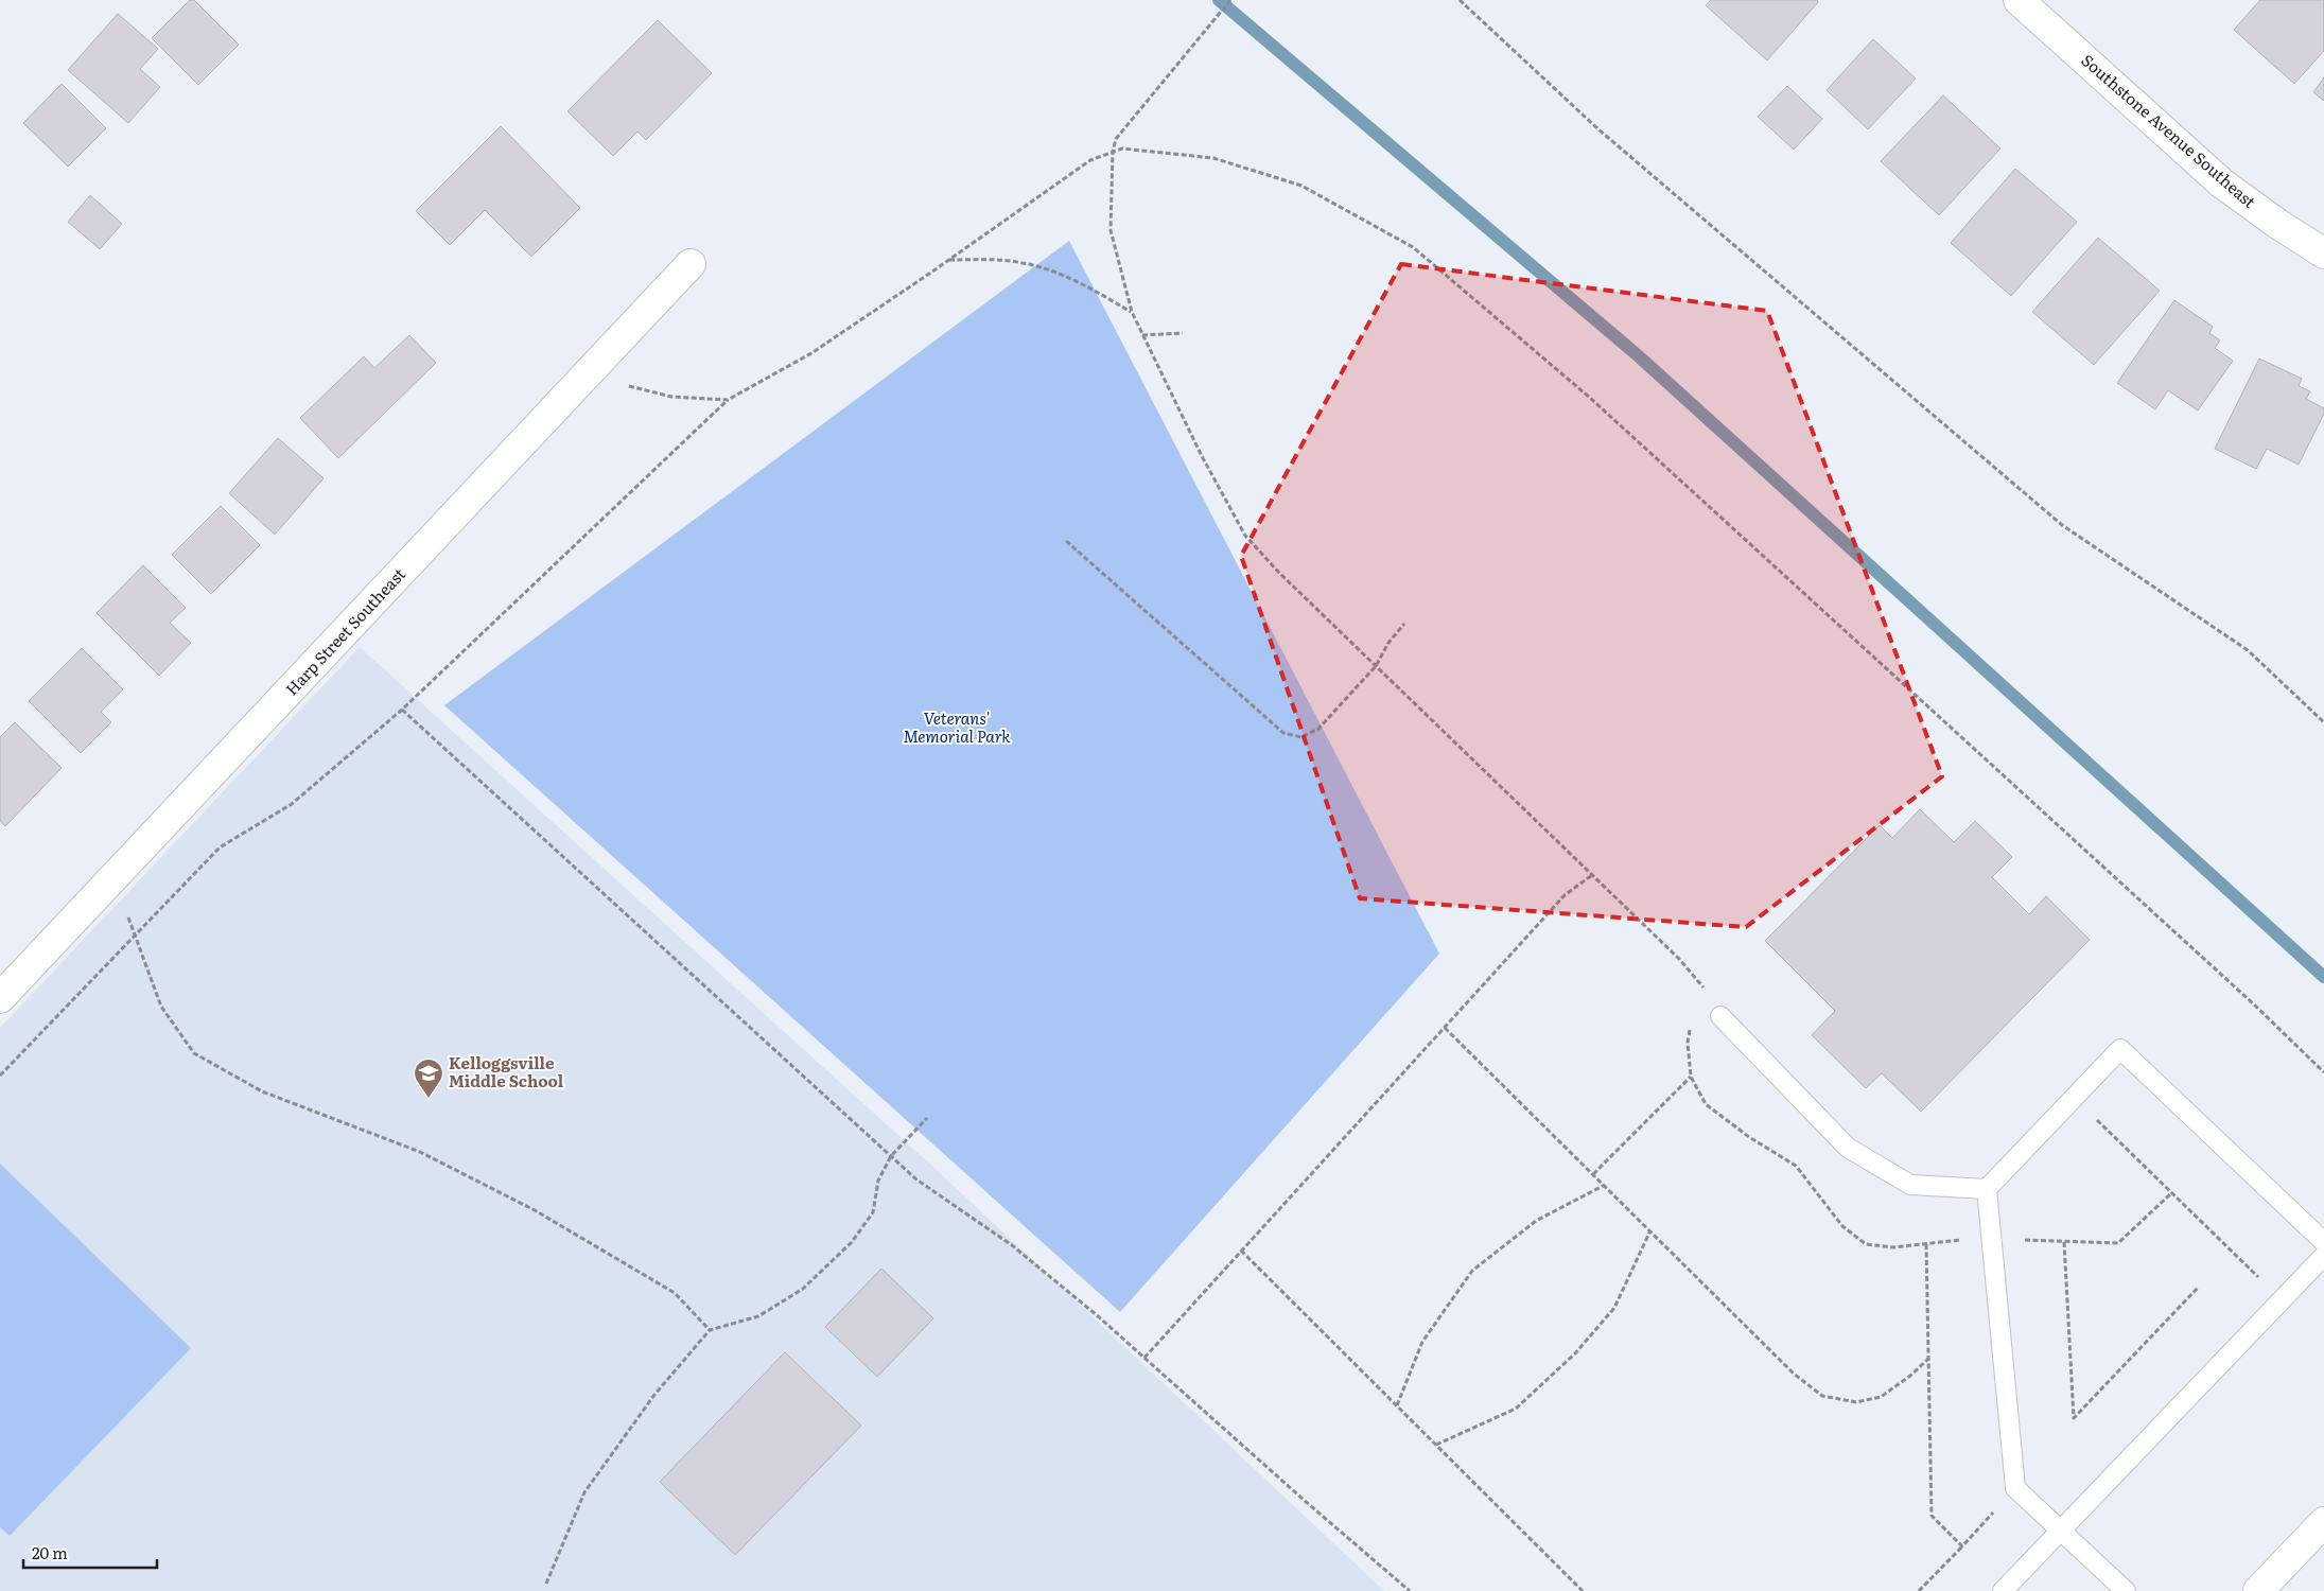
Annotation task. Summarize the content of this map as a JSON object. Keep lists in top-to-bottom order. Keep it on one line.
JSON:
{"streets":{"street":["Southstone Avenue Southeast","Harp Street Southeast"]},"parks":["Veterans' Memorial Park"],"places":{"school or university":["Kelloggsville Middle School"]},"scale_bar":"20 m"}
